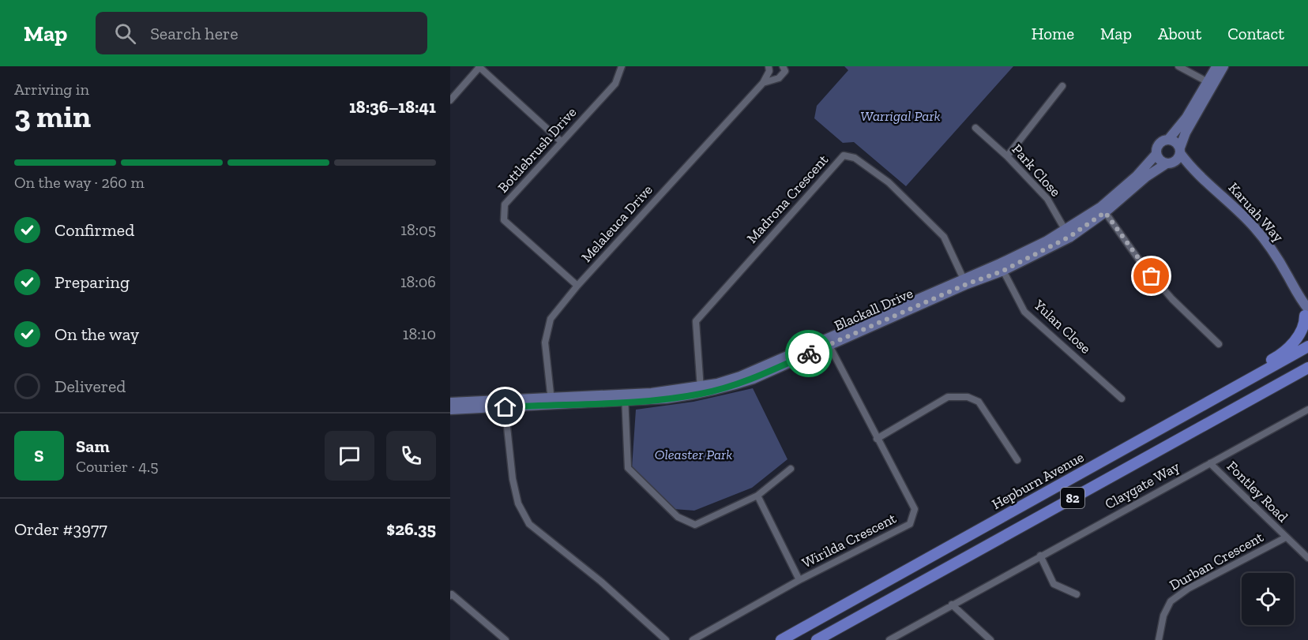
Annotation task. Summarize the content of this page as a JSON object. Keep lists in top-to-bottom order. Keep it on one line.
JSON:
{"streets":{"main road":["Karuah Way","Blackall Drive","Hepburn Avenue","82"],"street":["Bottlebrush Drive","Park Close","Madrona Crescent","Melaleuca Drive","Yulan Close","Claygate Way","Fontley Road","Wirilda Crescent","Durban Crescent"]},"crossings":[["Bottlebrush Drive","Melaleuca Drive"],["Park Close","Blackall Drive"],["Madrona Crescent","Blackall Drive"],["Karuah Way","Blackall Drive"],["Melaleuca Drive","Blackall Drive"],["Blackall Drive","Yulan Close"],["Blackall Drive","Wirilda Crescent"],["Claygate Way","Fontley Road"],["Fontley Road","Durban Crescent"]],"parks":["Warrigal Park","Oleaster Park"],"page":{"header":"Map","search":"Search here","nav":["Home","Map","About","Contact"],"heading":["3 min","Arriving in","18:36–18:41"],"panel":["Sam","Courier · 4.5","Order #3977","$26.35"],"bar":"On the way · 260 m","list":[["Confirmed","18:05"],["Preparing","18:06"],["On the way","18:10"],"Delivered"],"round":"S"}}
